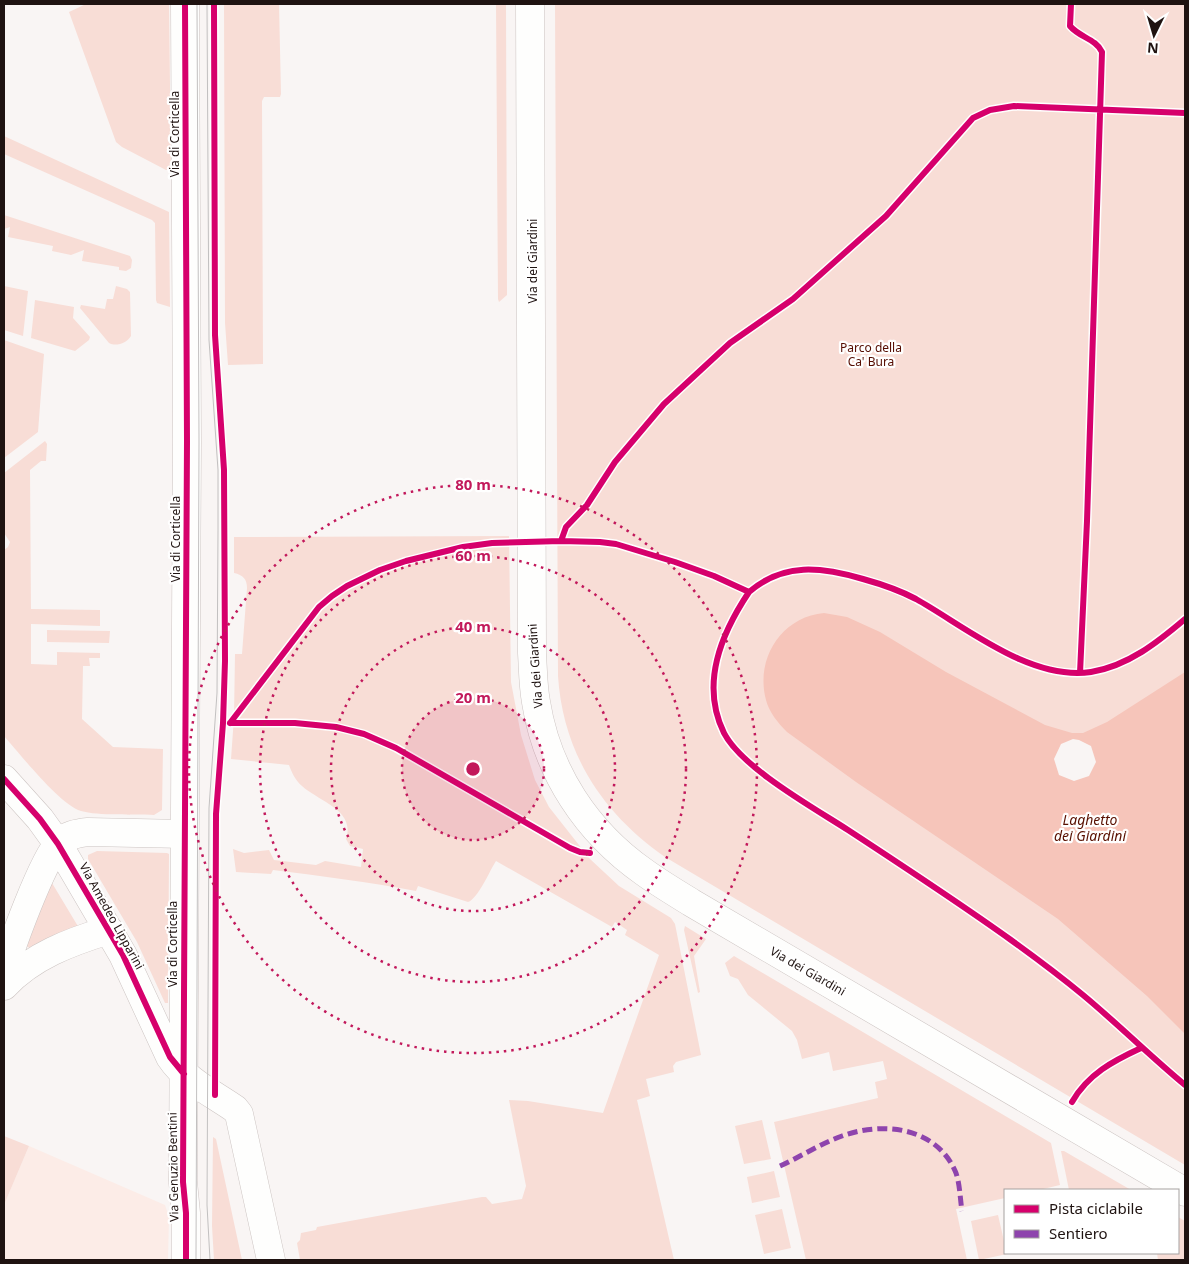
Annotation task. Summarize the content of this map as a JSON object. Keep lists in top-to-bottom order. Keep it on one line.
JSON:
{"streets":{"street":["Via di Corticella","Via dei Giardini","Via Amedeo Lipparini","Via Genuzio Bentini"]},"crossings":[["Via di Corticella","Via Amedeo Lipparini"],["Via di Corticella","Via Genuzio Bentini"],["Via Amedeo Lipparini","Via Genuzio Bentini"]],"water":["Laghetto dei Giardini"],"parks":["Parco della Ca' Bura"],"legend":["Pista ciclabile","Sentiero"],"north":"bottom","rings":["80 m","60 m","40 m","20 m"]}
